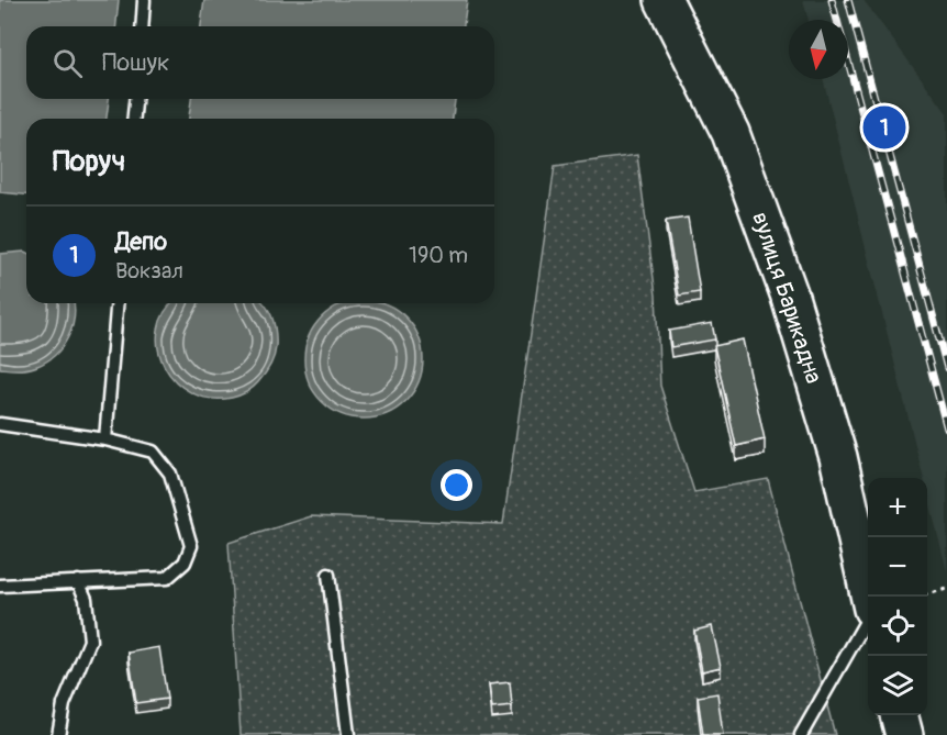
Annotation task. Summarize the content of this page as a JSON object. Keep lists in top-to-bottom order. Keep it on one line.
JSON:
{"streets":{"main road":["вулиця Барикадна"]},"north":"bottom","page":{"search":"Пошук","pins":"1","heading":"Поруч","list":[{"mark":"1","name":"Депо","note":"Вокзал","value":"190 m"}],"map_buttons":["+","−"]}}
